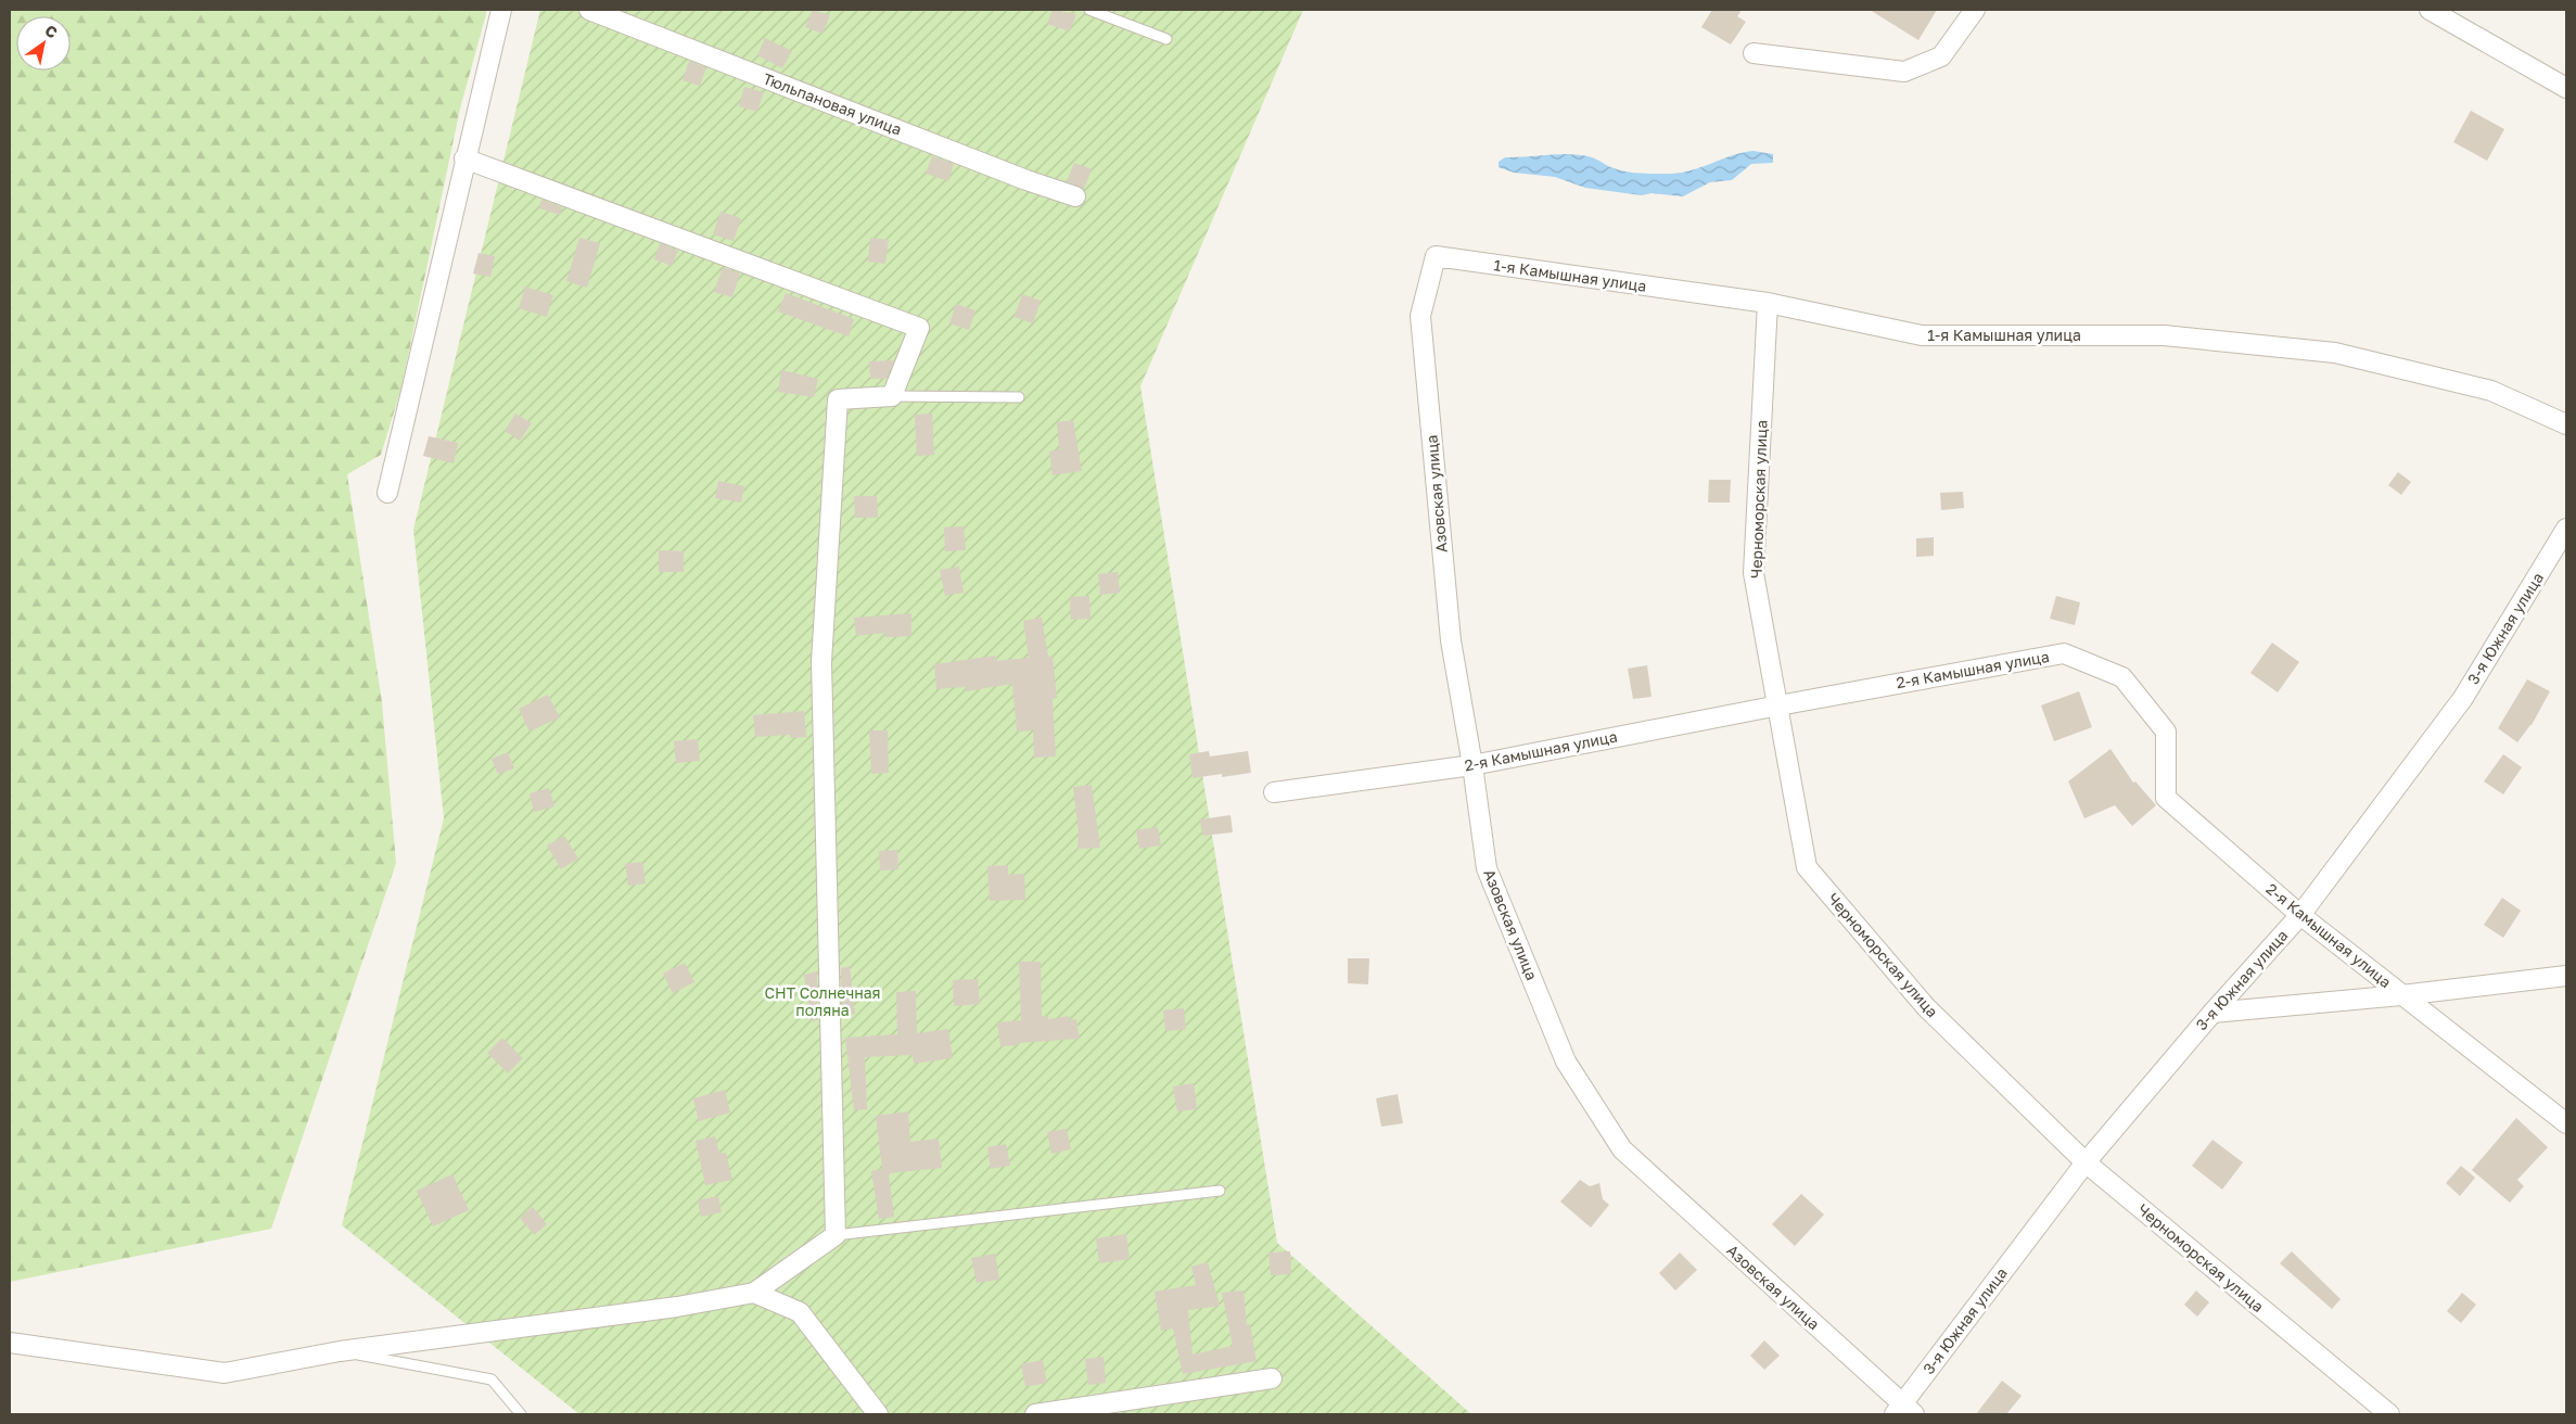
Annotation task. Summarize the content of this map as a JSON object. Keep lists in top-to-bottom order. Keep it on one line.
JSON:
{"streets":{"street":["Тюльпановая улица","1-я Камышная улица","Азовская улица","Черноморская улица","3-я Южная улица","2-я Камышная улица"]},"crossings":[["1-я Камышная улица","Азовская улица"],["1-я Камышная улица","Черноморская улица"],["Азовская улица","3-я Южная улица"],["Азовская улица","2-я Камышная улица"],["Черноморская улица","3-я Южная улица"],["Черноморская улица","2-я Камышная улица"],["3-я Южная улица","2-я Камышная улица"]],"parks":["СНТ Солнечная поляна"],"north":"top right"}
